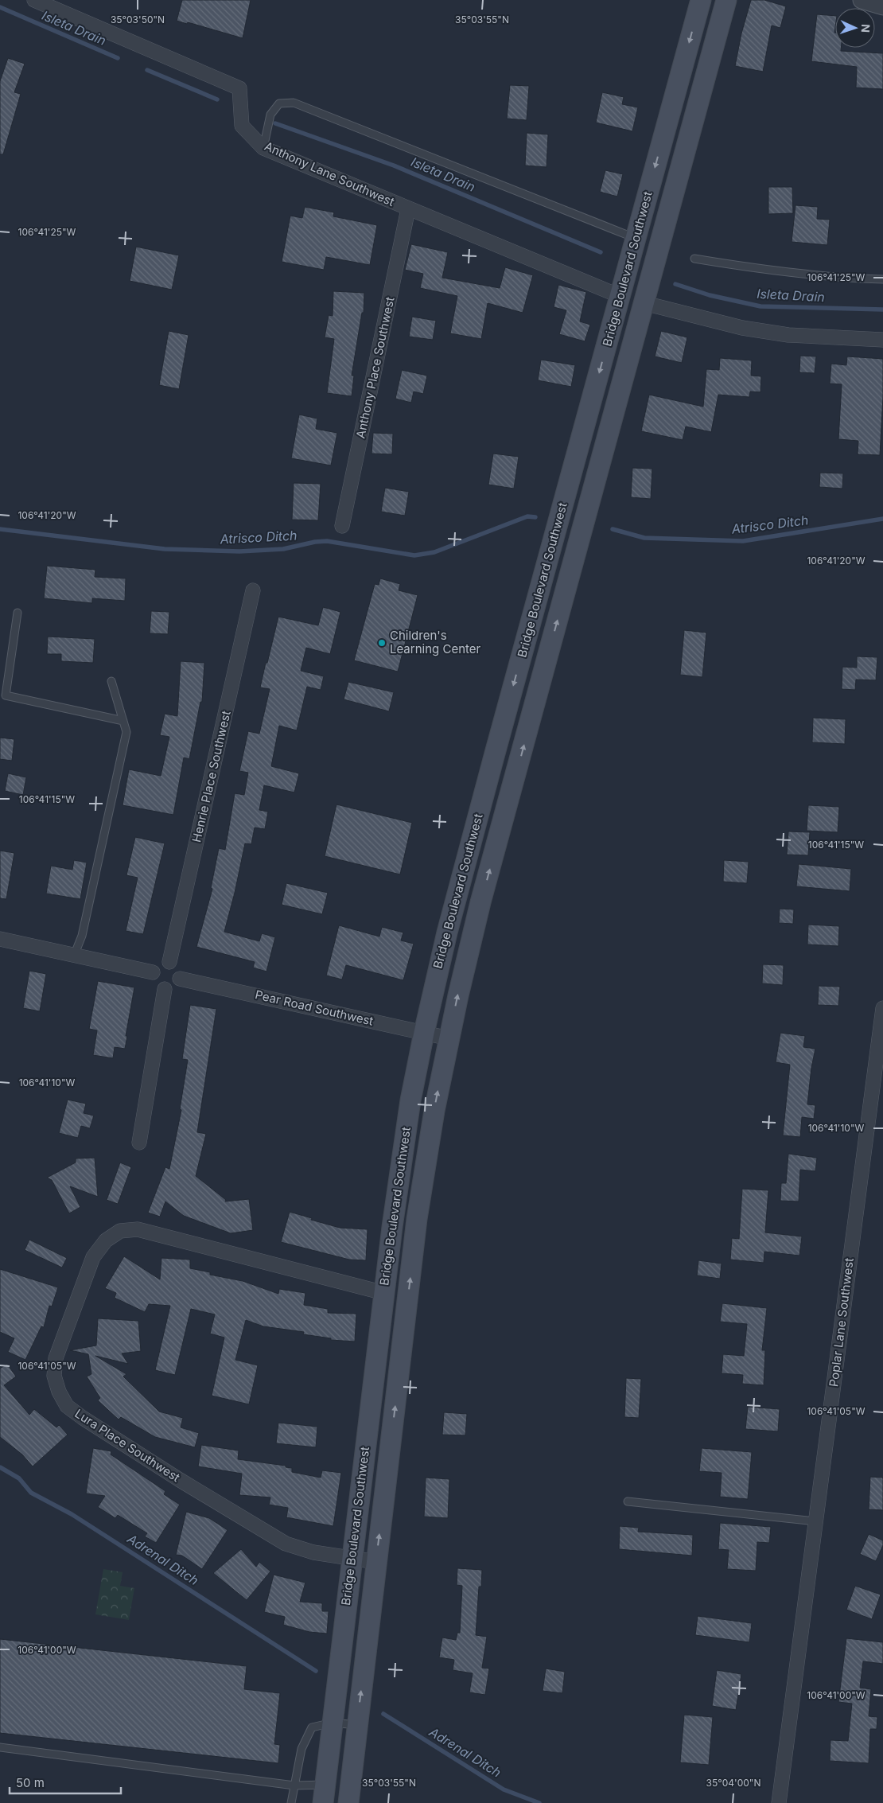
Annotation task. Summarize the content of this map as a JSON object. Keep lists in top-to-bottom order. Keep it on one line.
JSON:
{"streets":{"main road":["Bridge Boulevard Southwest"],"street":["Anthony Lane Southwest","Anthony Place Southwest","Henrie Place Southwest","Pear Road Southwest","Poplar Lane Southwest","Lura Place Southwest"]},"crossings":[["Anthony Lane Southwest","Bridge Boulevard Southwest"],["Anthony Lane Southwest","Anthony Place Southwest"],["Bridge Boulevard Southwest","Pear Road Southwest"],["Bridge Boulevard Southwest","Lura Place Southwest"],["Henrie Place Southwest","Pear Road Southwest"]],"water":["Isleta Drain","Atrisco Ditch","Adrenal Ditch"],"places":["Children's Learning Center"],"scale_bar":"50 m","north":"right","coordinates":["35°03'50\"N","35°03'55\"N","106°41'25\"W","106°41'20\"W","106°41'15\"W","106°41'10\"W","106°41'05\"W","106°41'00\"W","35°04'00\"N"]}
